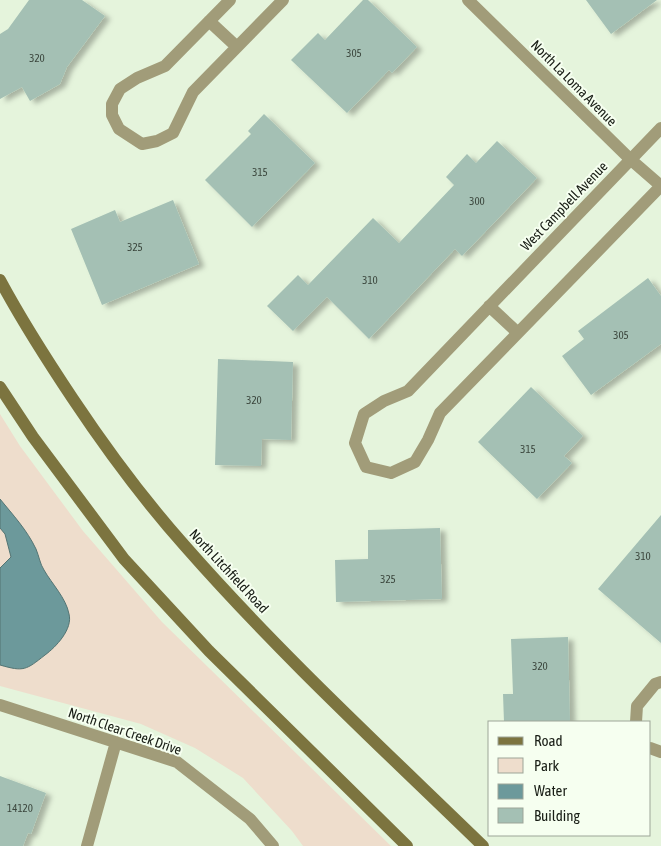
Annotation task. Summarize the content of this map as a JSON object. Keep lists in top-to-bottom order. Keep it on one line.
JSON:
{"streets":{"main road":["North Litchfield Road"],"street":["North La Loma Avenue","West Campbell Avenue","North Clear Creek Drive"]},"crossings":[["North La Loma Avenue","West Campbell Avenue"]],"house_numbers":["305","320","315","300","325","310","305","320","315","310","325","320","14120"],"legend":["Road","Park","Water","Building"]}
